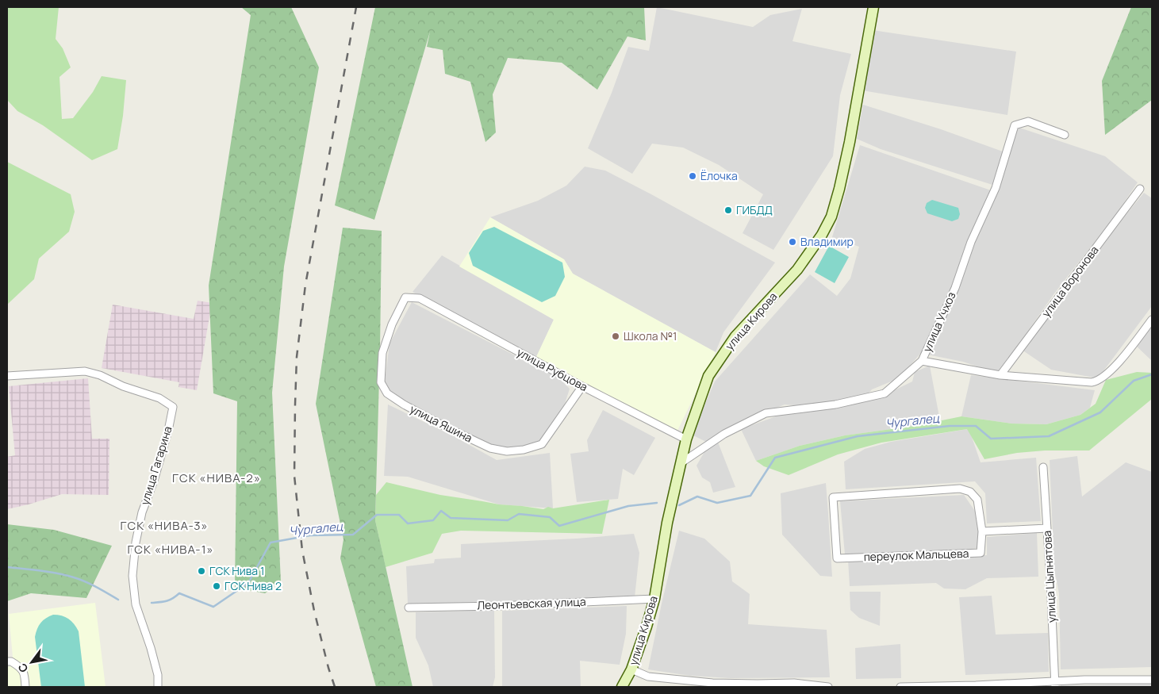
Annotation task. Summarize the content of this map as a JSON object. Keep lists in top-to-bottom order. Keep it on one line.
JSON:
{"streets":{"main road":["улица Кирова"],"street":["улица Воронова","улица Учхоз","улица Рубцова","улица Яшина","улица Гагарина","переулок Мальцева","улица Цыпнятова","Леонтьевская улица"]},"crossings":[["улица Кирова","улица Учхоз"],["улица Кирова","улица Рубцова"],["улица Кирова","Леонтьевская улица"],["улица Рубцова","улица Яшина"]],"districts":["ГСК «НИВА-2»","ГСК «НИВА-3»","ГСК «НИВА-1»"],"water":["Чургалец"],"places":["Ёлочка","ГИБДД","Владимир","Школа №1","ГСК Нива 1","ГСК Нива 2"],"north":"bottom left"}
